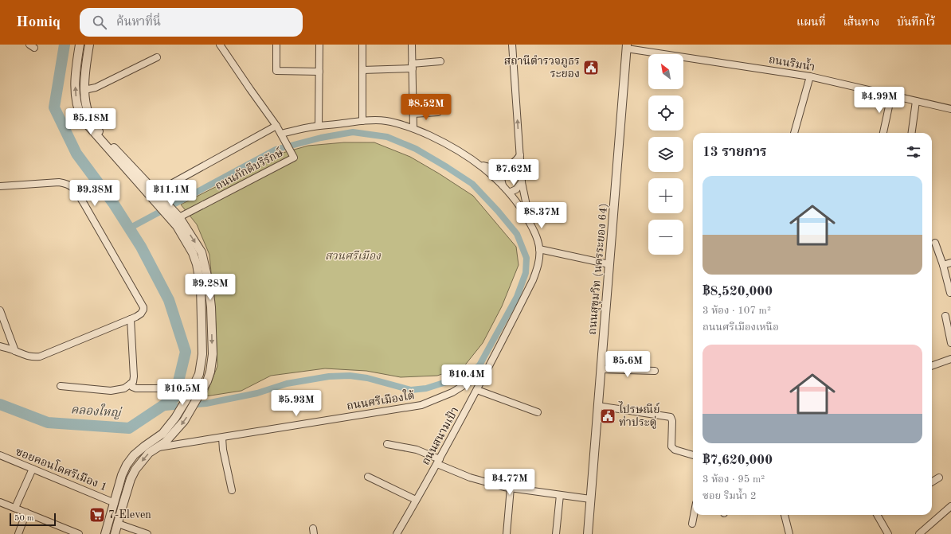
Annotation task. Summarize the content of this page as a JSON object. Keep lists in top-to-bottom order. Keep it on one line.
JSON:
{"streets":{"street":["ถนนริมน้ำ","ถนนภักดีบริรักษ์","ถนนสุขุมวิท (นครระยอง 64)","ถนนศรีเมืองใต้","ถนนสนามเป้า","ซอยคอนโดศรีเมือง 1"]},"crossings":[["ถนนริมน้ำ","ถนนสุขุมวิท (นครระยอง 64)"],["ถนนศรีเมืองใต้","ถนนสนามเป้า"]],"water":["คลองใหญ่"],"parks":["สวนศรีเมือง"],"places":{"public building":["สถานีตำรวจภูธร ระยอง","ไปรษณีย์ ท่าประดู่"],"supermarket":["7-Eleven"]},"scale_bar":"50 m","north":"top left","page":{"header":"Homiq","search":"ค้นหาที่นี่","nav":["แผนที่","เส้นทาง","บันทึกไว้"],"map_buttons":["+","−"],"price":["฿4.99M","฿8.52M","฿5.18M","฿7.62M","฿9.38M","฿11.1M","฿8.37M","฿9.28M","฿5.6M","฿10.4M","฿10.5M","฿5.93M","฿4.77M"],"heading":"13 รายการ","list":[{"name":"฿8,520,000","note":"3 ห้อง · 107 m² · ถนนศรีเมืองเหนือ"},{"name":"฿7,620,000","note":"3 ห้อง · 95 m² · ซอย ริมน้ำ 2"}],"scale":"50 m"}}
